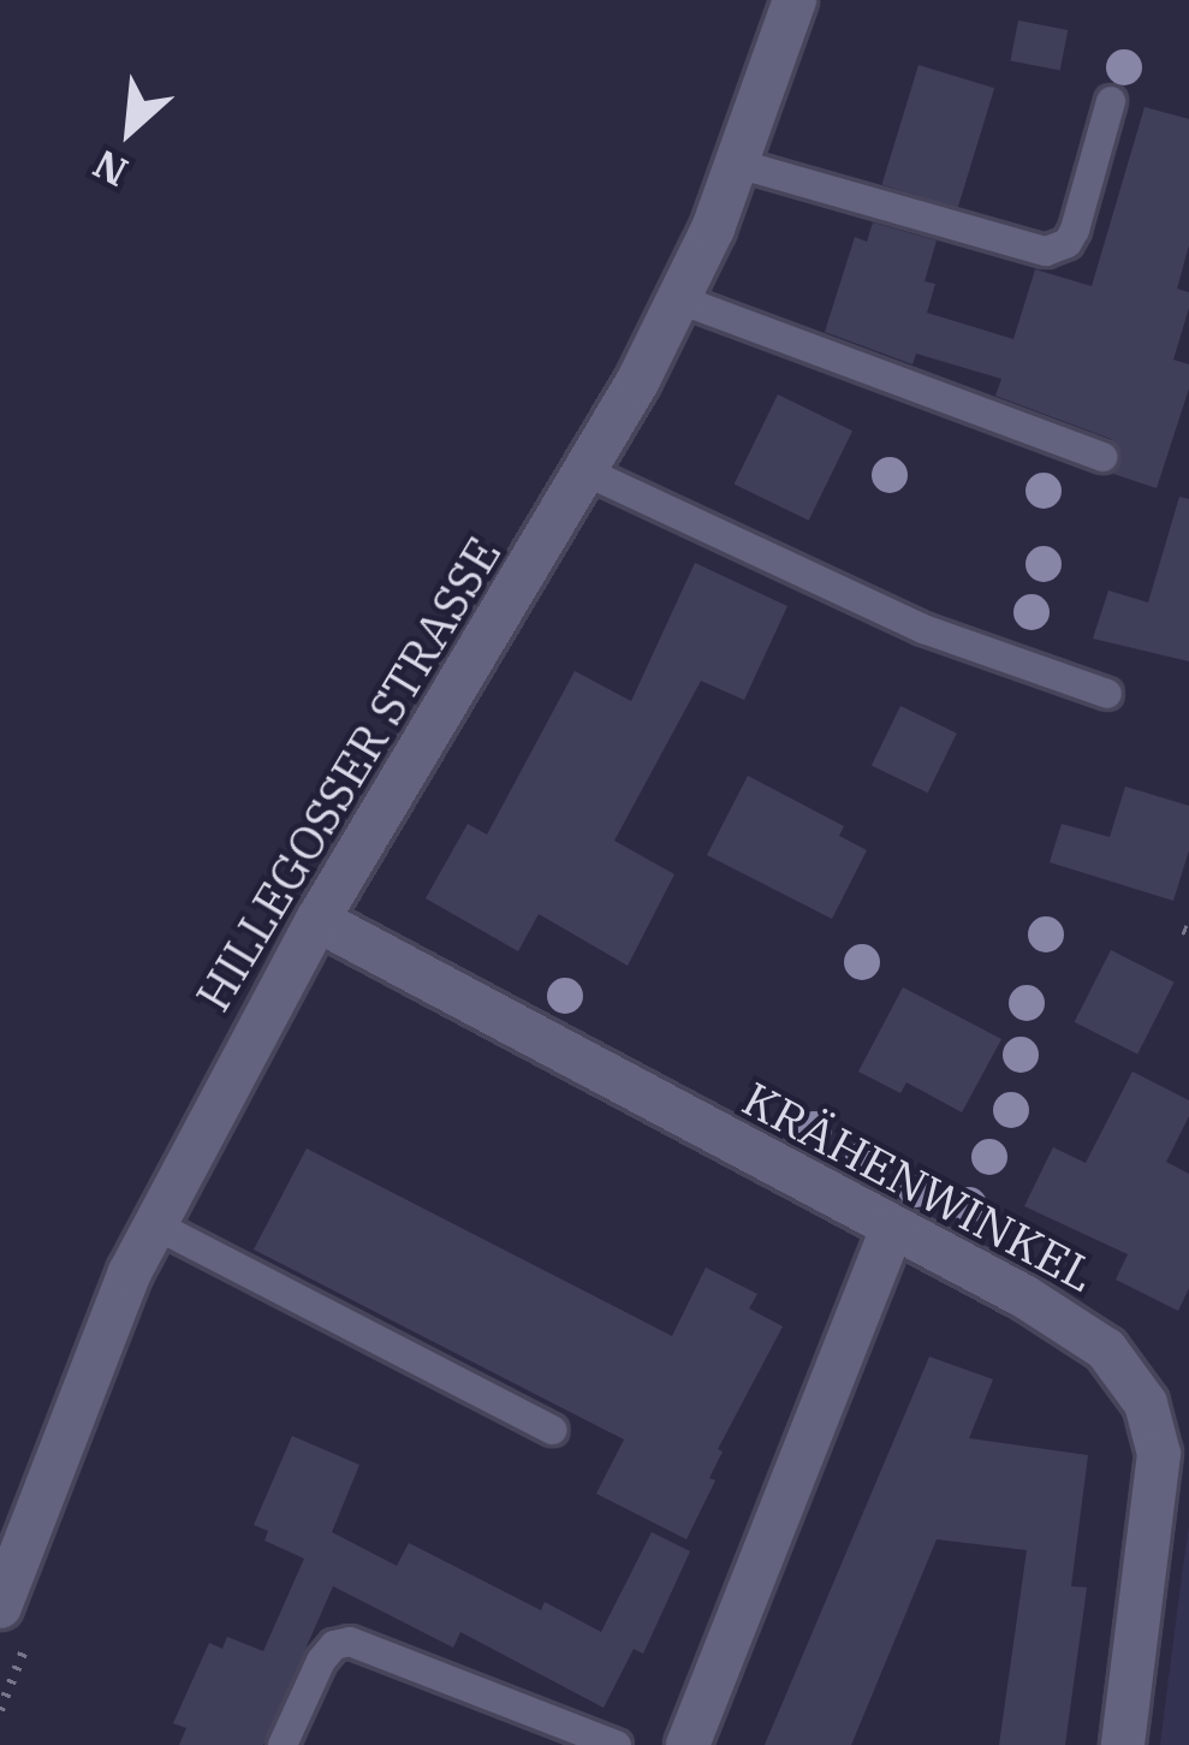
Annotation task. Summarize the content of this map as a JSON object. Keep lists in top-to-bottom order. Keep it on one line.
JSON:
{"streets":{"street":["HILLEGOSSER STRASSE","KRÄHENWINKEL"]},"crossings":[["HILLEGOSSER STRASSE","KRÄHENWINKEL"]],"north":"bottom left"}
